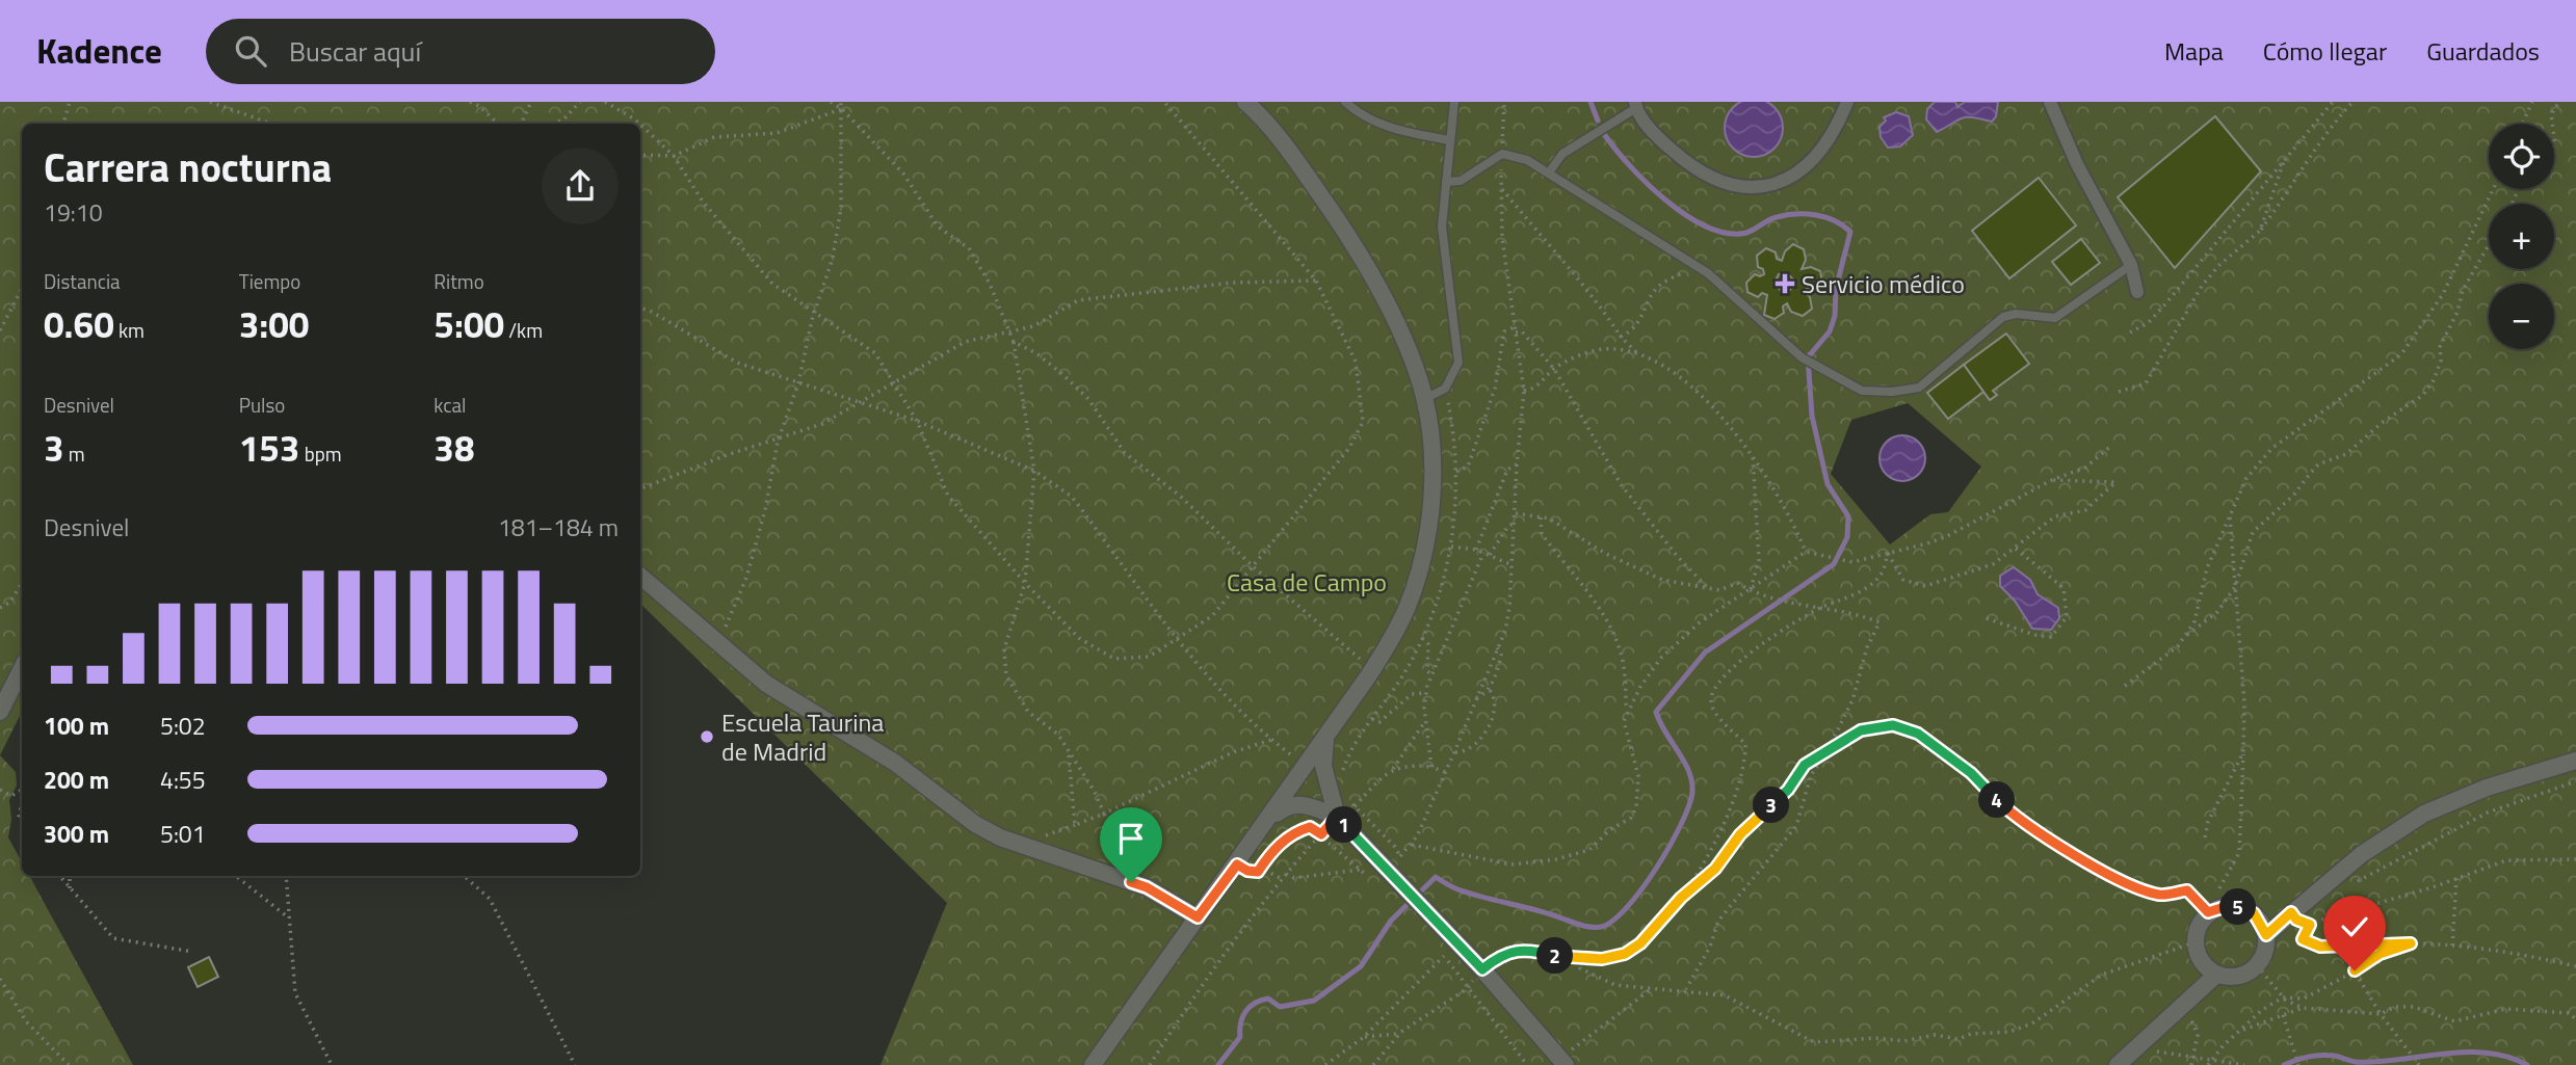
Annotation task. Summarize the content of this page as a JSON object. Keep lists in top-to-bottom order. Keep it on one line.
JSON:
{"parks":["Casa de Campo"],"places":{"health":["Servicio médico"],"other":["Escuela Taurina de Madrid"]},"page":{"header":"Kadence","search":"Buscar aquí","nav":["Mapa","Cómo llegar","Guardados"],"map_buttons":["+","−"],"heading":["Carrera nocturna","19:10"],"stats":[["Distancia","0.60 km"],["Tiempo","3:00"],["Ritmo","5:00 /km"],["Desnivel","3 m"],["Pulso","153 bpm"],["kcal","38"]],"chart":["Desnivel","181–184 m"],"list":[{"name":"100 m","note":"5:02"},{"name":"200 m","note":"4:55"},{"name":"300 m","note":"5:01"}],"pins":["4","3","1","5","2"]}}
